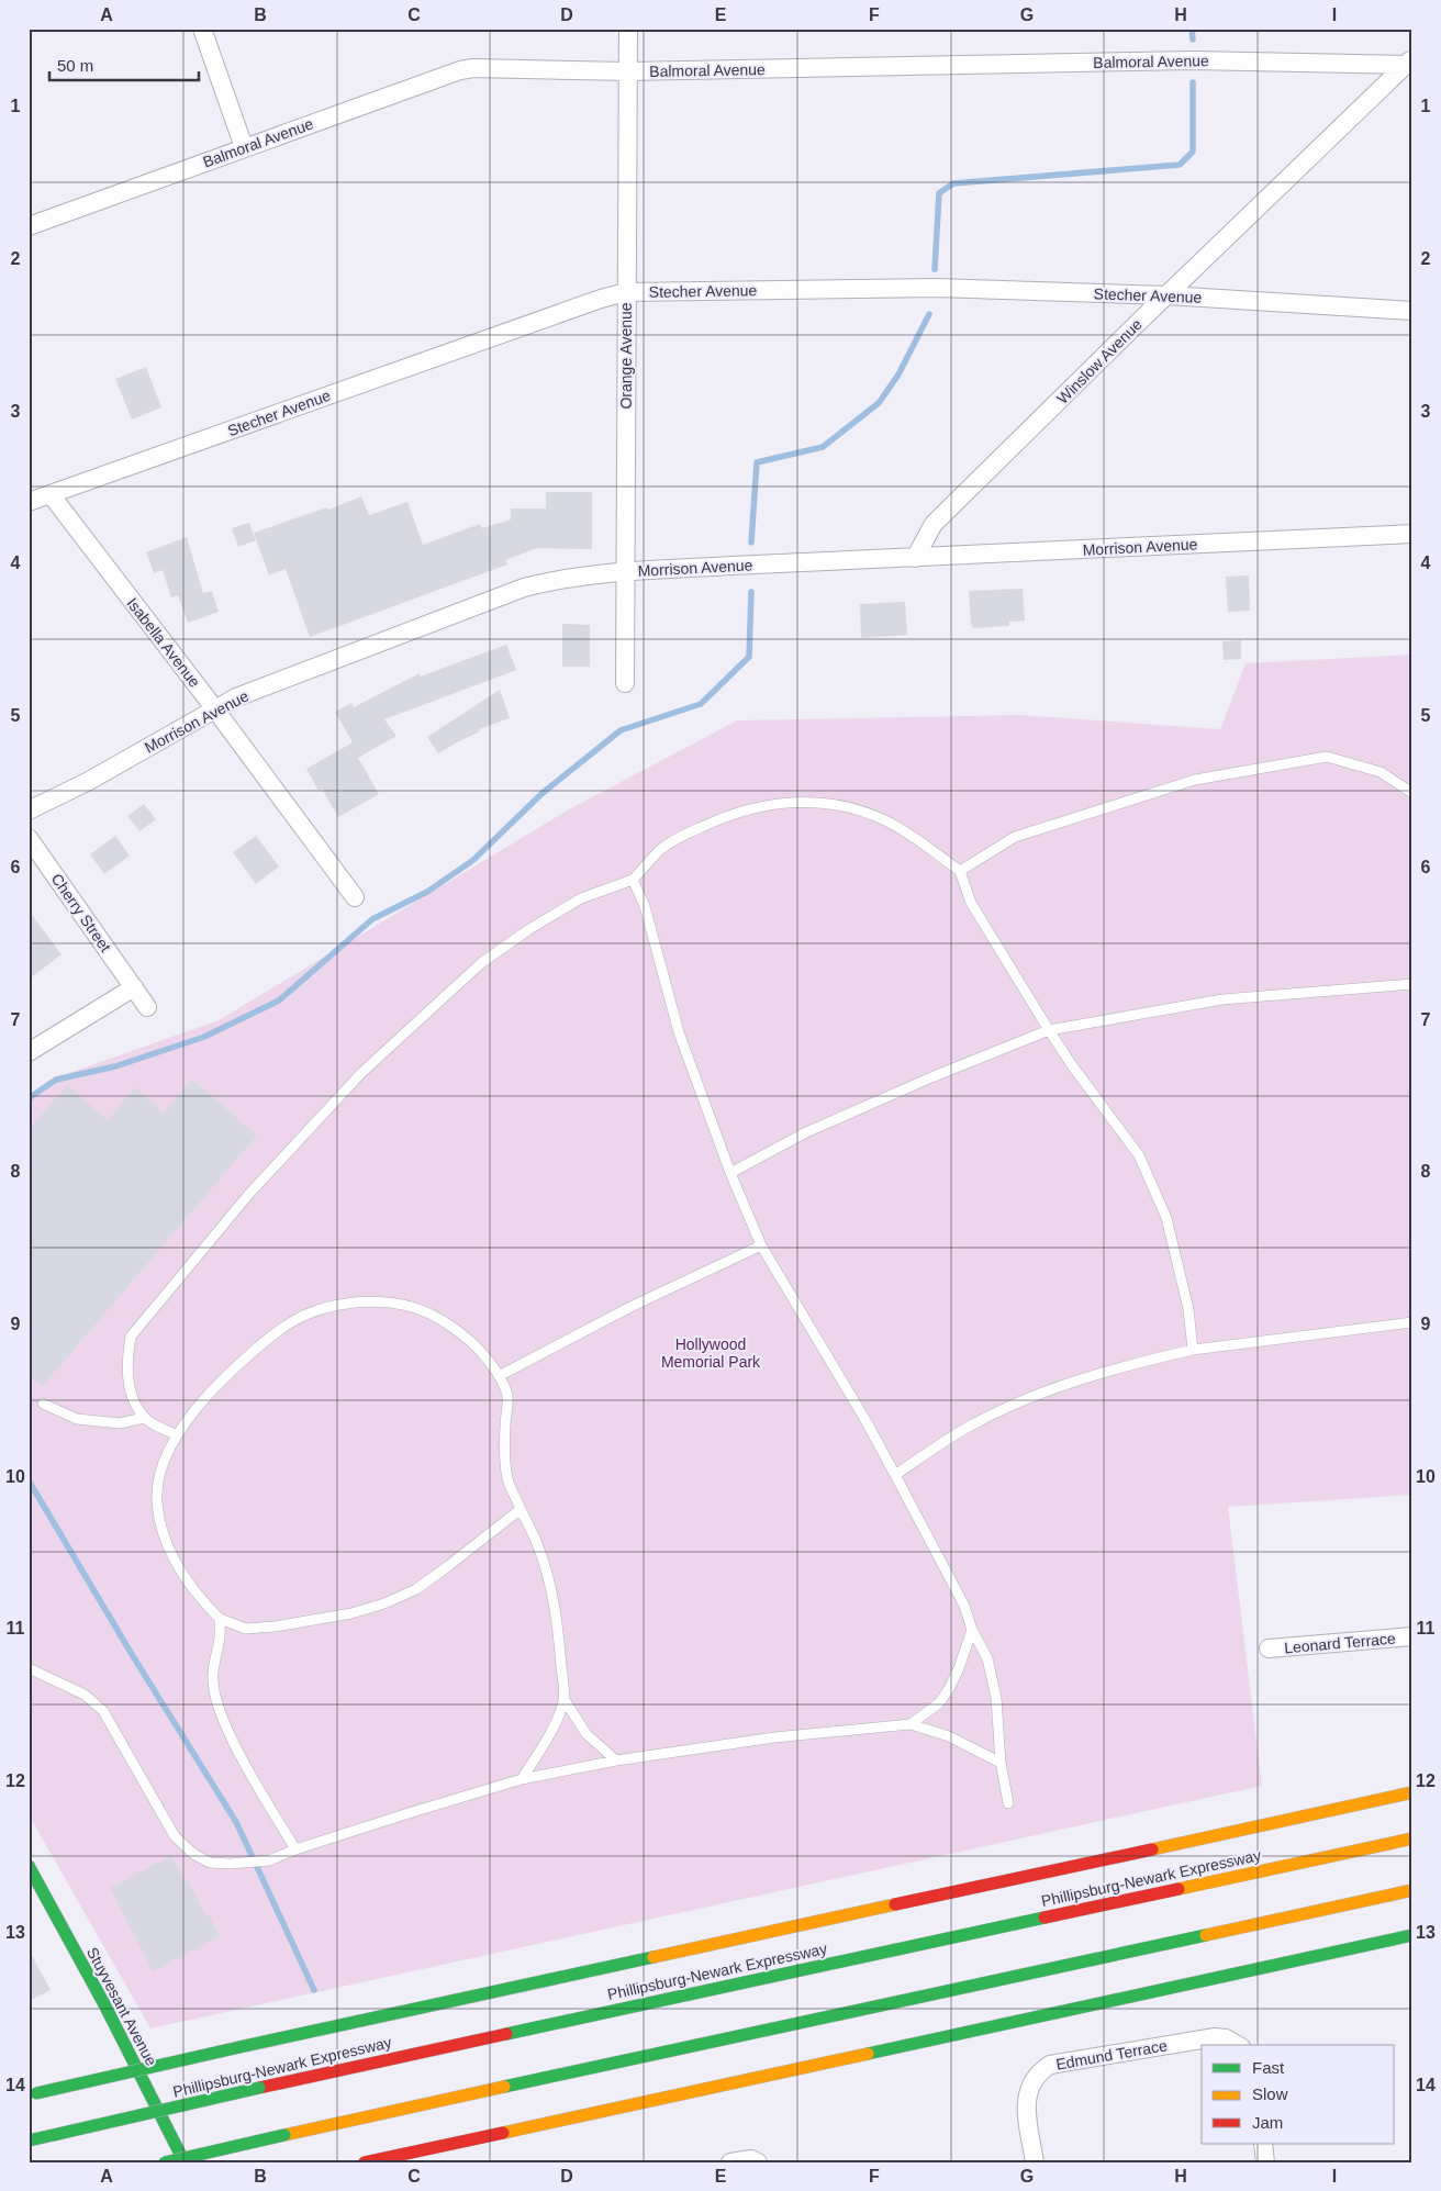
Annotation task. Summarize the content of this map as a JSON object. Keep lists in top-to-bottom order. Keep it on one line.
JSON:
{"streets":{"main road":["Phillipsburg-Newark Expressway","Stuyvesant Avenue"],"street":["Balmoral Avenue","Stecher Avenue","Orange Avenue","Winslow Avenue","Morrison Avenue","Isabella Avenue","Cherry Street","Leonard Terrace","Edmund Terrace"]},"crossings":[["Balmoral Avenue","Orange Avenue"],["Balmoral Avenue","Winslow Avenue"],["Stecher Avenue","Orange Avenue"],["Stecher Avenue","Winslow Avenue"],["Stecher Avenue","Isabella Avenue"],["Orange Avenue","Morrison Avenue"],["Winslow Avenue","Morrison Avenue"],["Morrison Avenue","Isabella Avenue"]],"parks":["Hollywood Memorial Park"],"legend":["Fast","Slow","Jam"],"scale_bar":"50 m","grid":{"columns":["A","B","C","D","E","F","G","H","I"],"rows":["1","2","3","4","5","6","7","8","9","10","11","12","13","14"]}}
